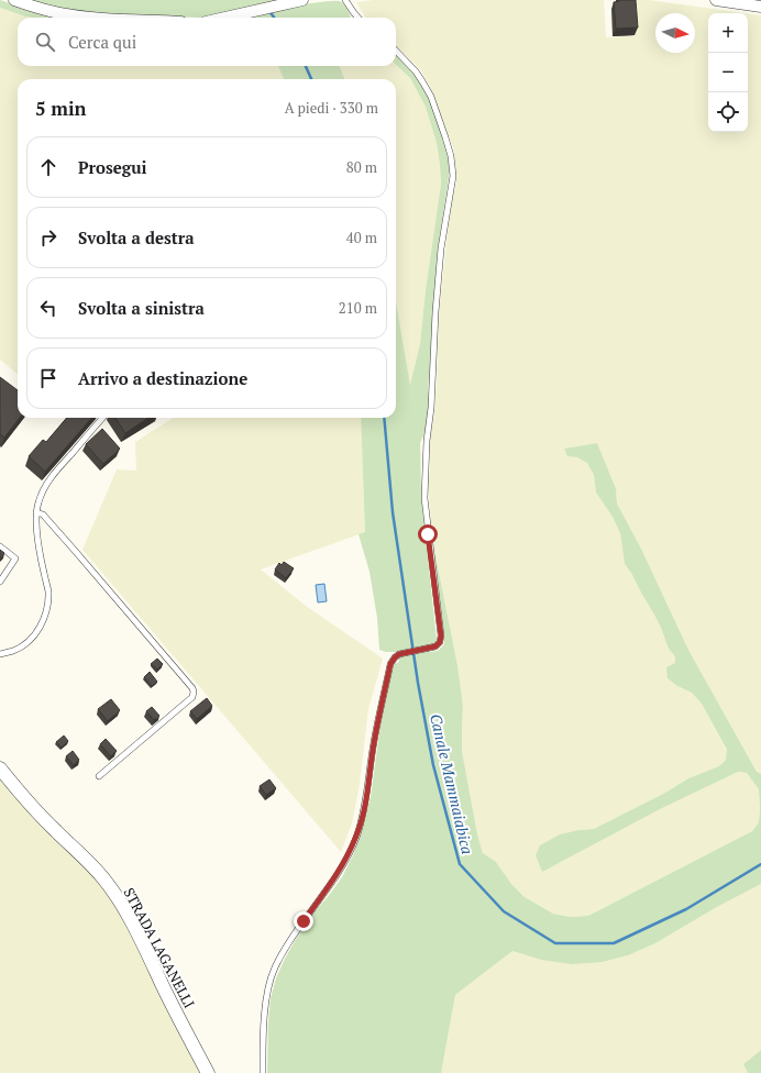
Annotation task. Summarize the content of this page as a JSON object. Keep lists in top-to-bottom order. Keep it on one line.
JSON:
{"streets":{"street":["STRADA LAGANELLI"]},"water":["Canale Mammaiabica"],"north":"right","page":{"map_buttons":["+","−"],"search":"Cerca qui","heading":["5 min","A piedi · 330 m"],"list":[["Prosegui","80 m"],["Svolta a destra","40 m"],["Svolta a sinistra","210 m"],"Arrivo a destinazione"]}}
